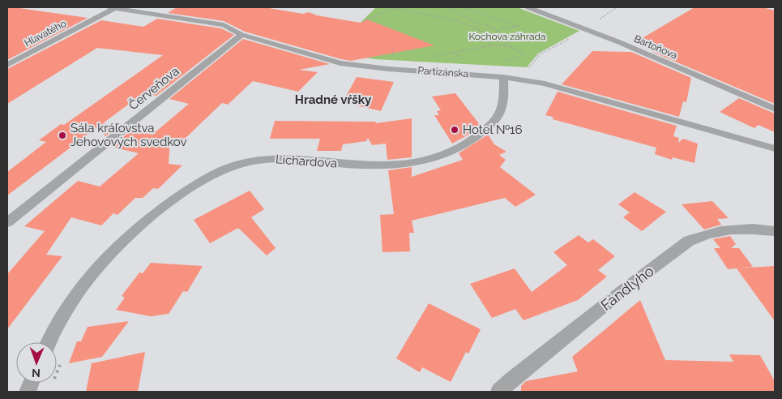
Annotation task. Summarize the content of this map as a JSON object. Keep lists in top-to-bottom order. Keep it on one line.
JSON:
{"streets":{"street":["Hlavatého","Bartoňova","Partizánska","Červeňova","Lichardova","Fándlyho"]},"crossings":[["Hlavatého","Partizánska"],["Partizánska","Červeňova"],["Partizánska","Lichardova"]],"districts":["Hradné vŕšky"],"parks":["Kochova záhrada"],"places":["Hotel №16","Sála kráľovstva Jehovových svedkov"],"north":"bottom"}
